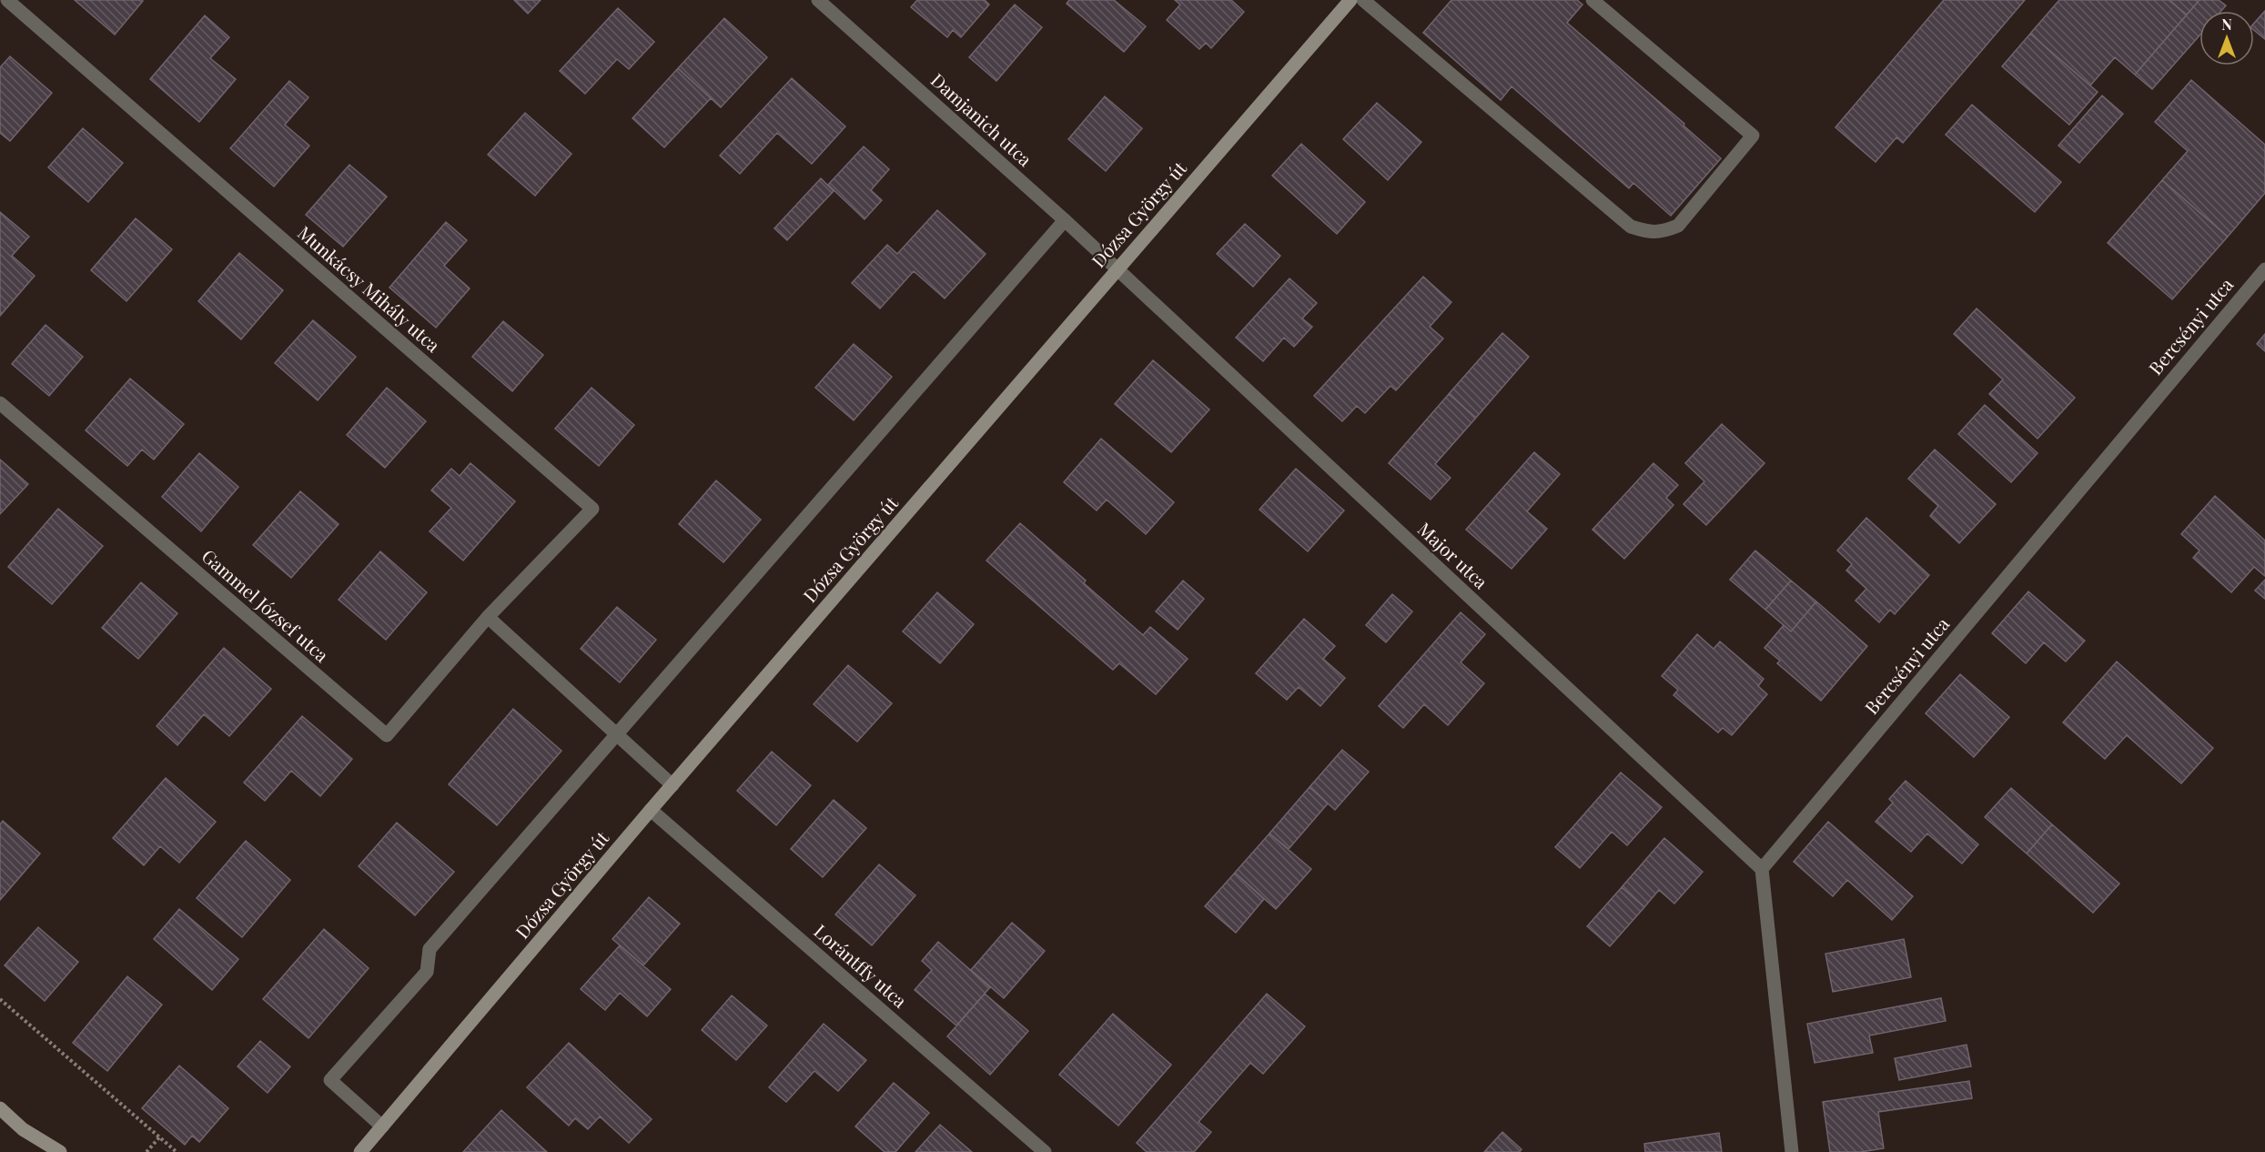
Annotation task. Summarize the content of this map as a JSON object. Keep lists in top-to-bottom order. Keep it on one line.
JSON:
{"streets":{"main road":["Dózsa György út"],"street":["Damjanich utca","Munkácsy Mihály utca","Bercsényi utca","Major utca","Gammel József utca","Lorántffy utca"]},"crossings":[["Damjanich utca","Dózsa György út"],["Damjanich utca","Major utca"],["Dózsa György út","Major utca"],["Dózsa György út","Lorántffy utca"],["Munkácsy Mihály utca","Gammel József utca"],["Bercsényi utca","Major utca"]],"north":"top"}
